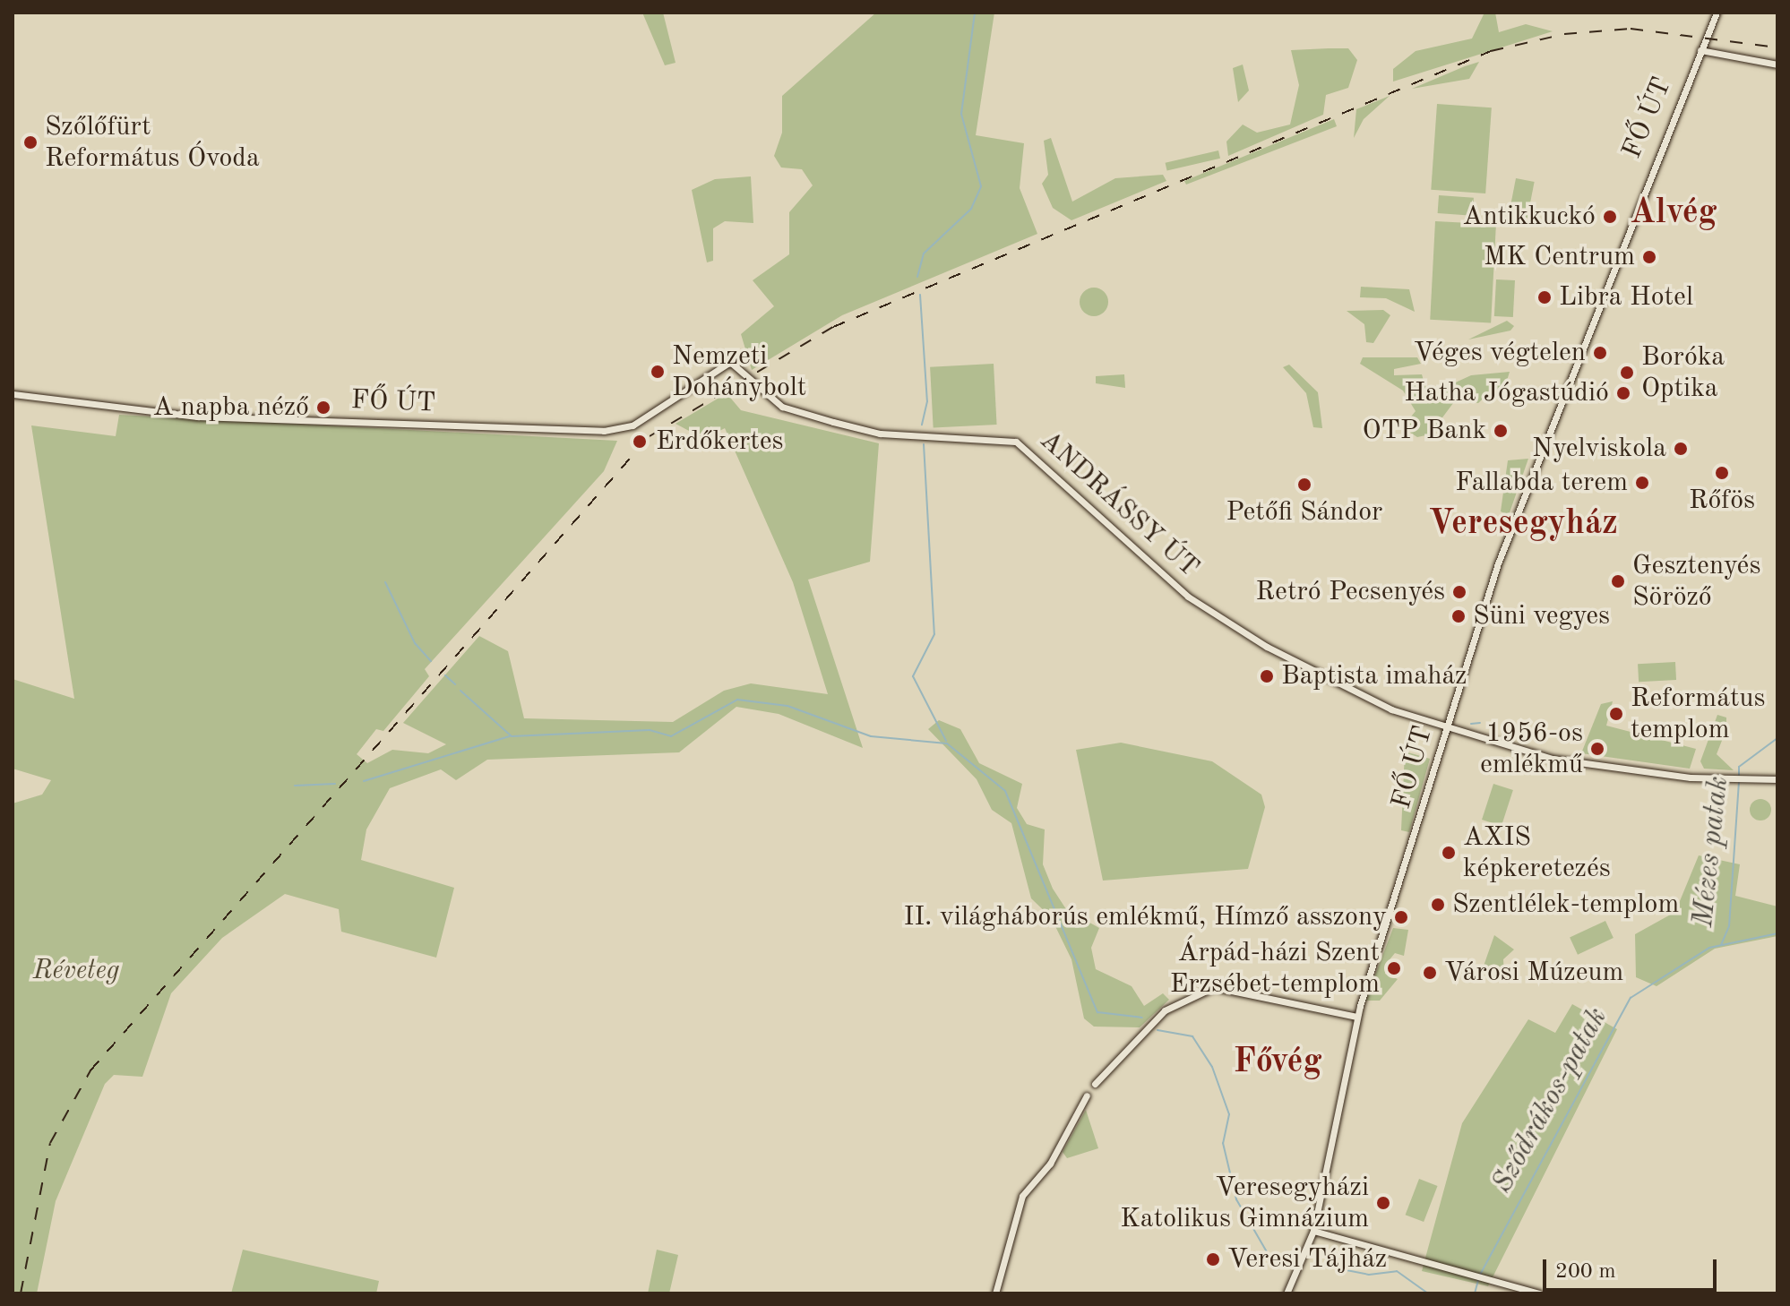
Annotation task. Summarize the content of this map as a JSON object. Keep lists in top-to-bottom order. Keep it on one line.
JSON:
{"streets":{"main road":["FŐ ÚT","ANDRÁSSY ÚT"]},"crossings":[["FŐ ÚT","ANDRÁSSY ÚT"]],"districts":["Alvég","Veresegyház","Fővég"],"water":["Mézes patak","Sződrákos-patak"],"parks":["Réveteg"],"places":["Szőlőfürt Református Óvoda","Antikkuckó","MK Centrum","Libra Hotel","Véges végtelen","Nemzeti Dohánybolt","Boróka Optika","Hatha Jógastúdió","A napba néző","OTP Bank","Erdőkertes","Nyelviskola","Rőfös","Fallabda terem","Petőfi Sándor","Gesztenyés Söröző","Retró Pecsenyés","Süni vegyes","Baptista imaház","Református templom","1956-os emlékmű","AXIS képkeretezés","Szentlélek-templom","II. világháborús emlékmű, Hímző asszony","Árpád-házi Szent Erzsébet-templom","Városi Múzeum","Veresegyházi Katolikus Gimnázium","Veresi Tájház"],"scale_bar":"200 m"}
